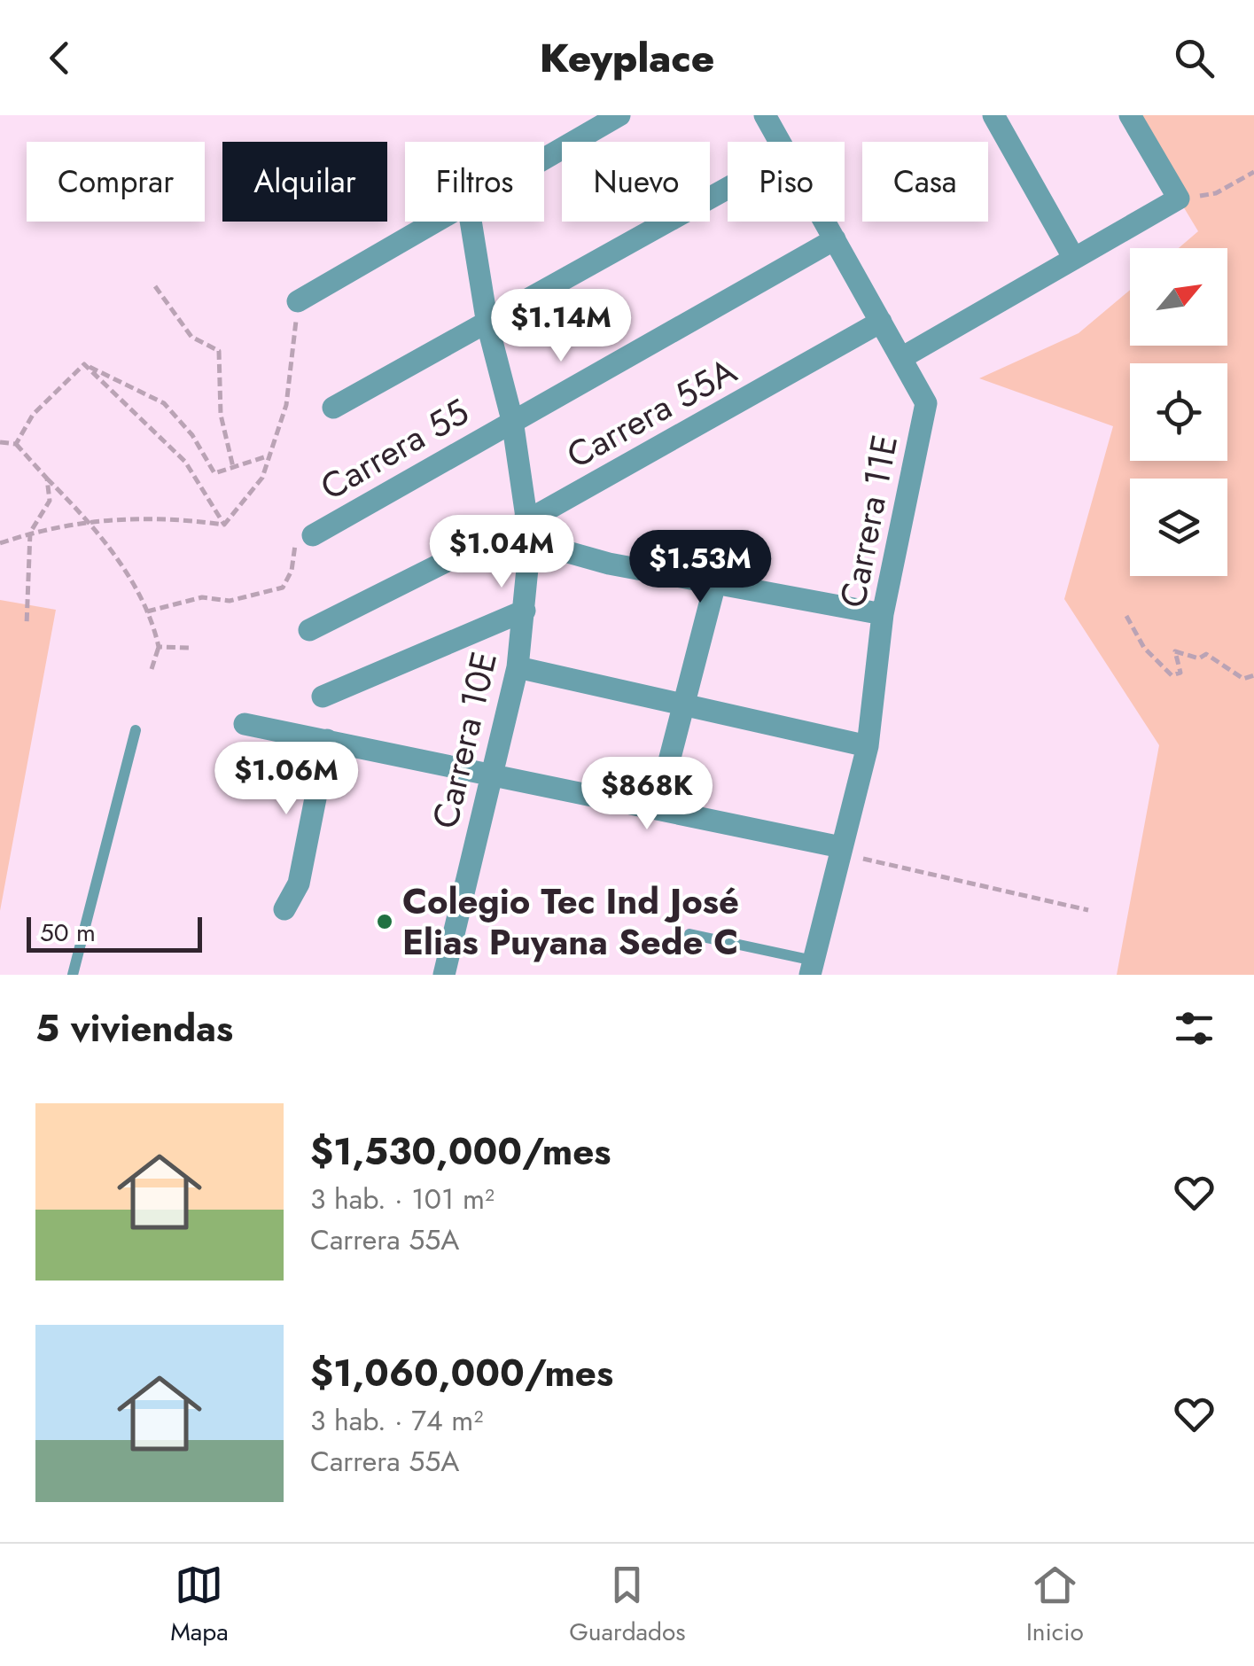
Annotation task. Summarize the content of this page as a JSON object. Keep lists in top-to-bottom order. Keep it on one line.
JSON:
{"streets":{"street":["Carrera 55A","Carrera 55","Carrera 11E","Carrera 10E"]},"crossings":[["Carrera 55A","Carrera 11E"],["Carrera 55A","Carrera 10E"],["Carrera 55","Carrera 11E"],["Carrera 55","Carrera 10E"]],"places":["Colegio Tec Ind José Elias Puyana Sede C"],"scale_bar":"50 m","north":"top right","page":{"header":"Keyplace","chip":["Comprar","Alquilar","Filtros","Nuevo","Piso","Casa"],"price":["$1.14M","$1.04M","$1.53M","$1.06M","$868K"],"scale":"50 m","heading":"5 viviendas","list":[{"name":"$1,530,000/mes","note":"3 hab. · 101 m² · Carrera 55A"},{"name":"$1,060,000/mes","note":"3 hab. · 74 m² · Carrera 55A"}],"tabs":["Mapa","Guardados","Inicio"]}}
